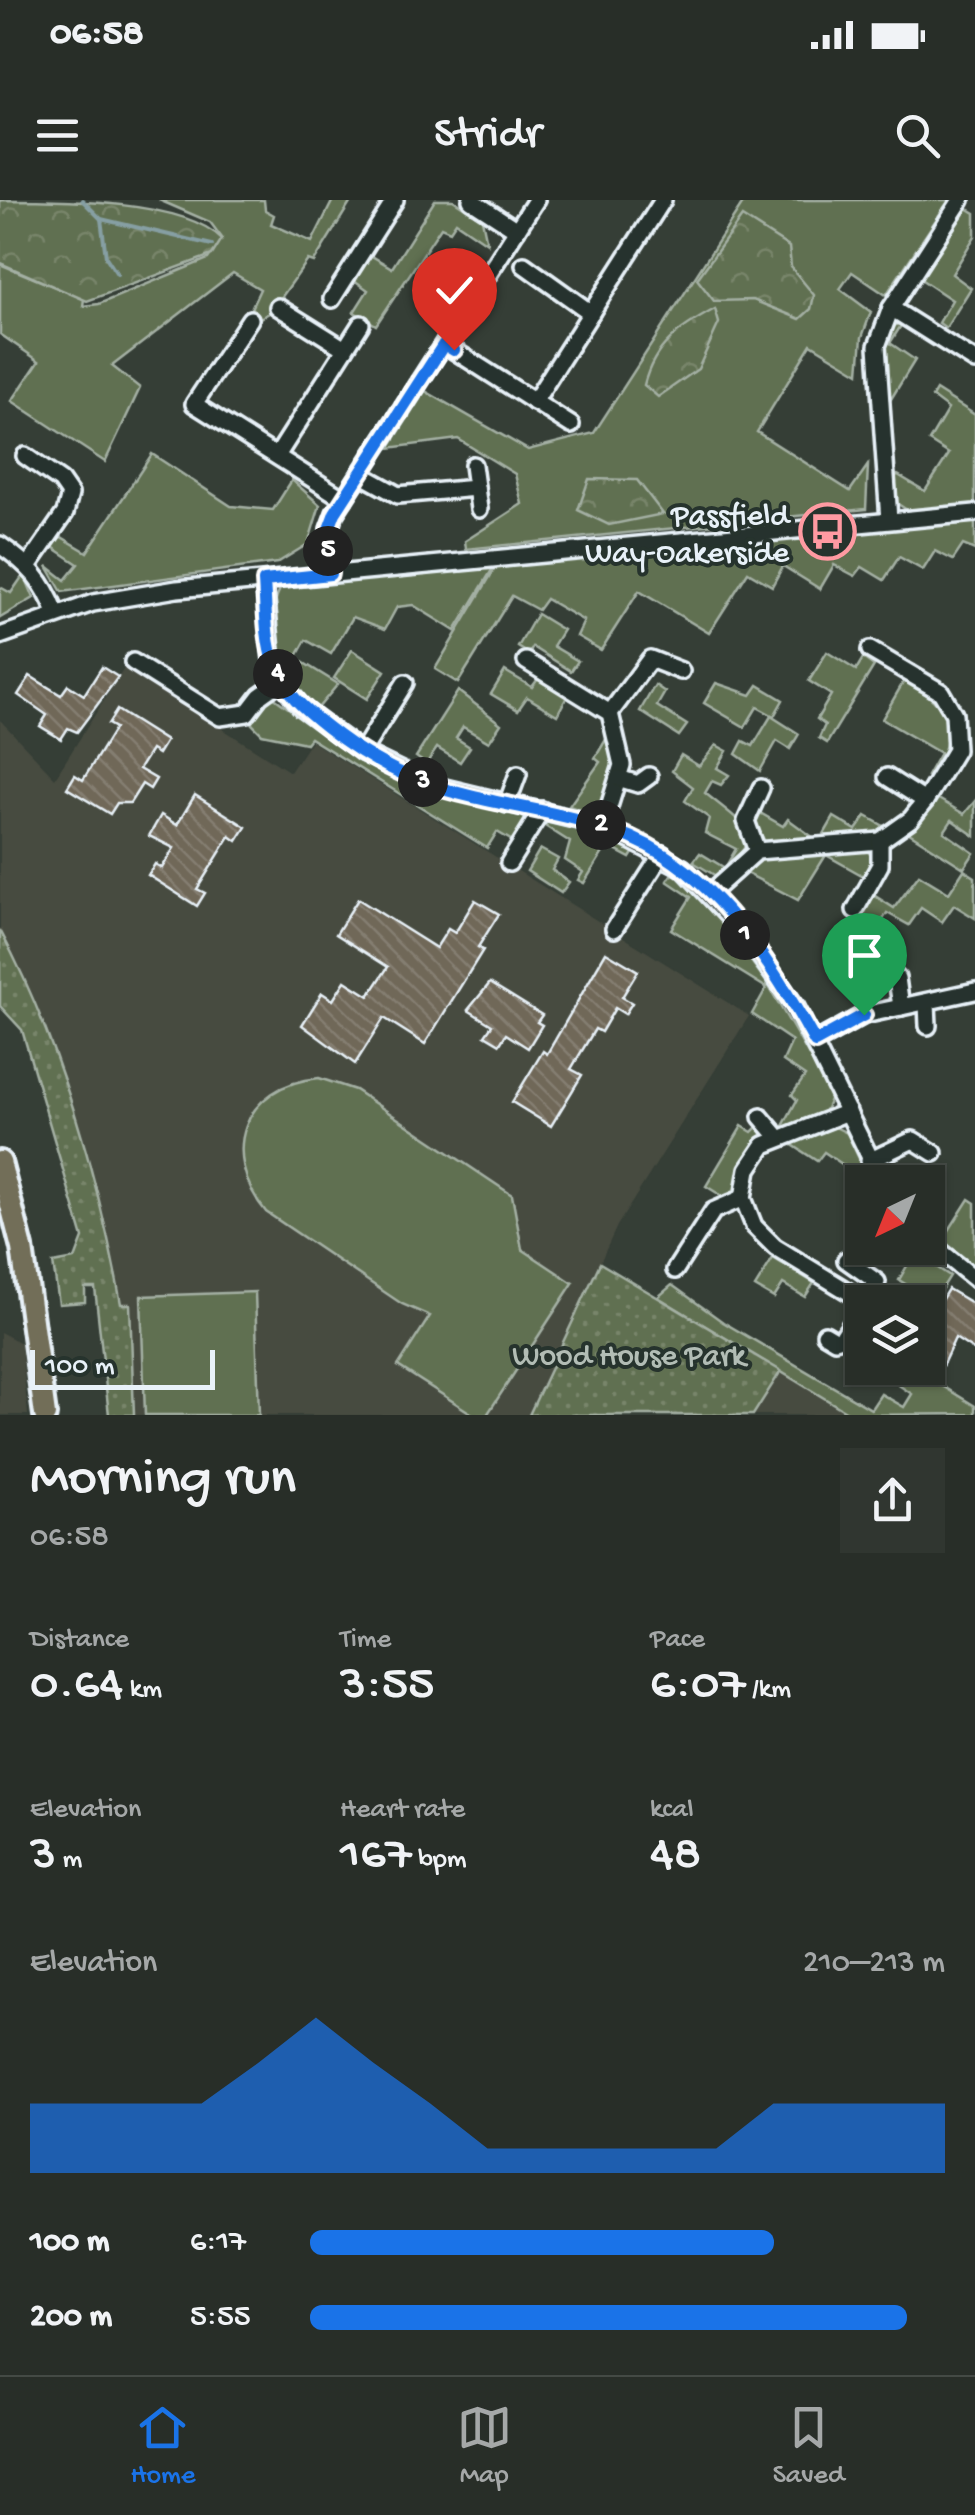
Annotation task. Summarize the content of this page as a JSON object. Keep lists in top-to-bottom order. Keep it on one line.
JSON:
{"parks":["Wood House Park"],"places":{"bus stop":["Passfield Way-Oakerside"]},"scale_bar":"100 m","north":"bottom left","page":{"status":"06:58","header":"Stridr","pins":["5","4","3","2","1"],"scale":"100 m","heading":["Morning run","06:58"],"stats":[["Distance","0.64 km"],["Time","3:55"],["Pace","6:07 /km"],["Elevation","3 m"],["Heart rate","167 bpm"],["kcal","48"]],"chart":["Elevation","210–213 m"],"list":[{"name":"100 m","note":"6:17"},{"name":"200 m","note":"5:55"}],"tabs":["Home","Map","Saved"]}}
